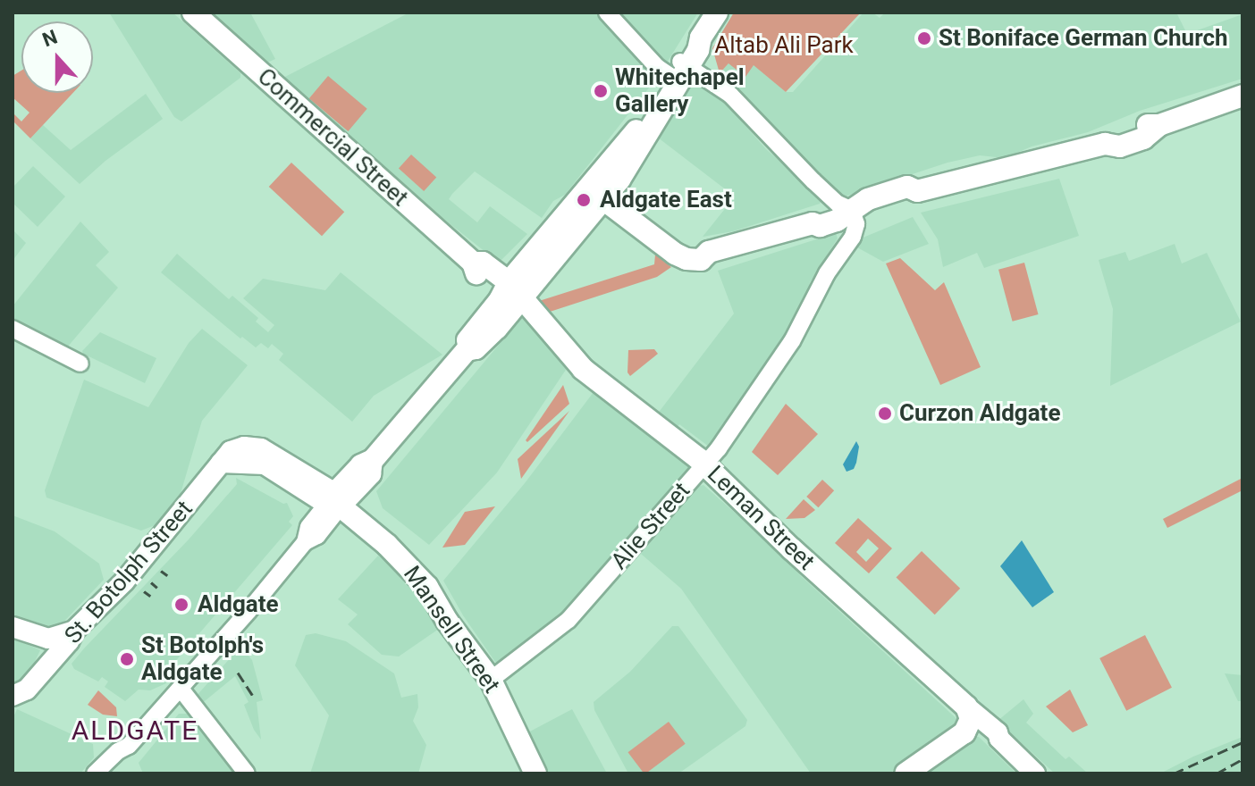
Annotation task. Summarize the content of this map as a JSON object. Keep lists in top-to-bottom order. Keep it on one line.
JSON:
{"streets":{"highway":["Commercial Street","Leman Street","Mansell Street"],"main road":["Alie Street","St. Botolph Street"]},"crossings":[["Commercial Street","Leman Street"],["Leman Street","Alie Street"],["Alie Street","Mansell Street"],["St. Botolph Street","Mansell Street"]],"districts":["ALDGATE"],"parks":["Altab Ali Park"],"places":["St Boniface German Church","Whitechapel Gallery","Aldgate East","Curzon Aldgate","Aldgate","St Botolph's Aldgate"],"north":"top"}
